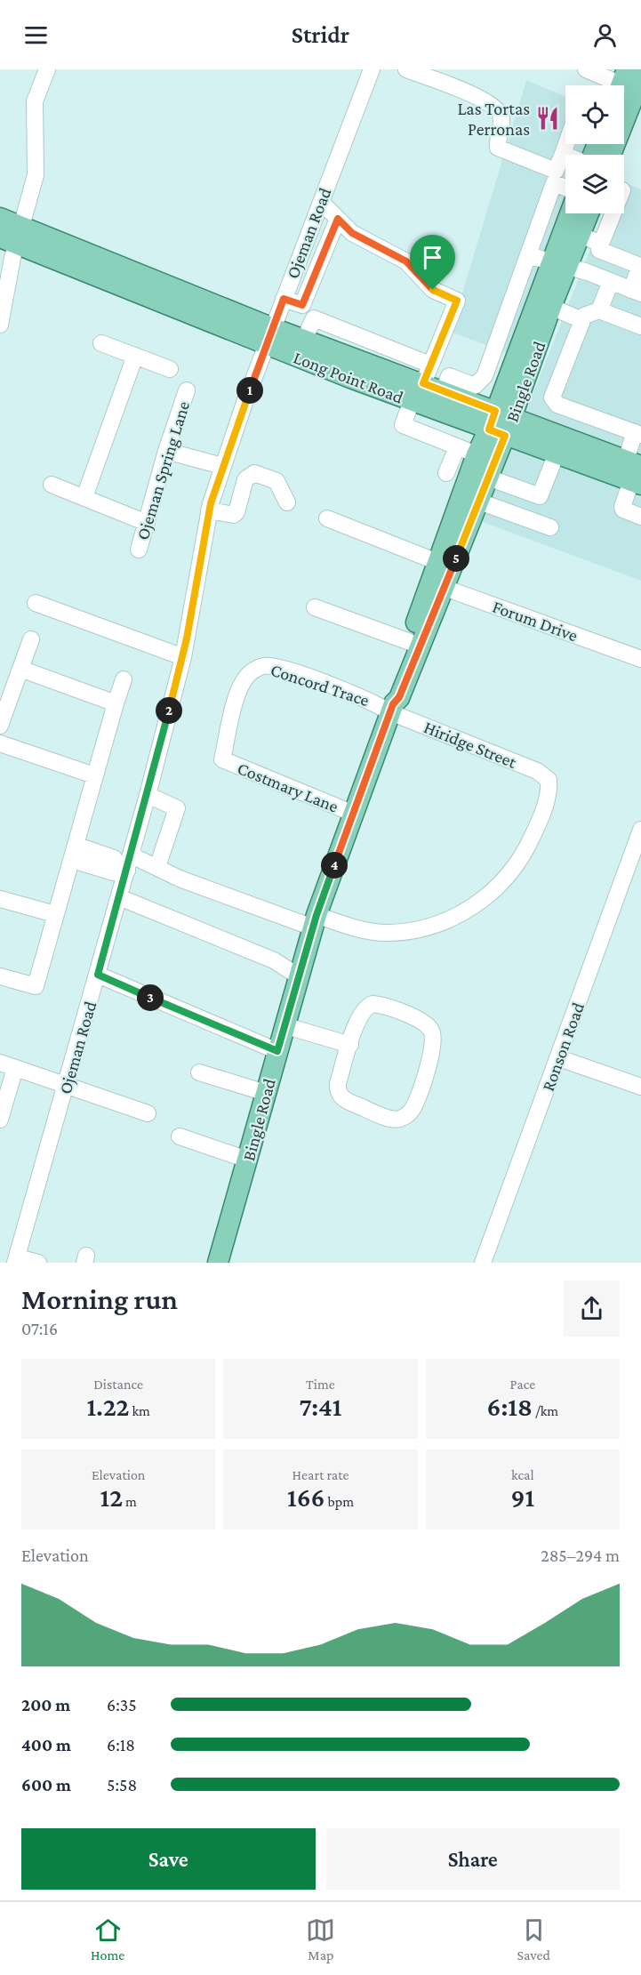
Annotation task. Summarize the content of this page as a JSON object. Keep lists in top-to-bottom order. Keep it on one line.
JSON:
{"streets":{"main road":["Long Point Road","Bingle Road"],"street":["Ojeman Road","Ojeman Spring Lane","Forum Drive","Concord Trace","Hiridge Street","Costmary Lane","Ronson Road"]},"crossings":[["Ojeman Road","Long Point Road"],["Long Point Road","Bingle Road"],["Bingle Road","Forum Drive"],["Bingle Road","Concord Trace"],["Bingle Road","Hiridge Street"],["Bingle Road","Costmary Lane"],["Concord Trace","Hiridge Street"],["Concord Trace","Costmary Lane"]],"places":{"restaurant":["Las Tortas Perronas"]},"page":{"header":"Stridr","pins":["1","5","2","4","3"],"heading":["Morning run","07:16"],"stats":[["Distance","1.22 km"],["Time","7:41"],["Pace","6:18 /km"],["Elevation","12 m"],["Heart rate","166 bpm"],["kcal","91"]],"chart":["Elevation","285–294 m"],"list":[{"name":"200 m","note":"6:35"},{"name":"400 m","note":"6:18"},{"name":"600 m","note":"5:58"}],"buttons":["Save","Share"],"tabs":["Home","Map","Saved"]}}
